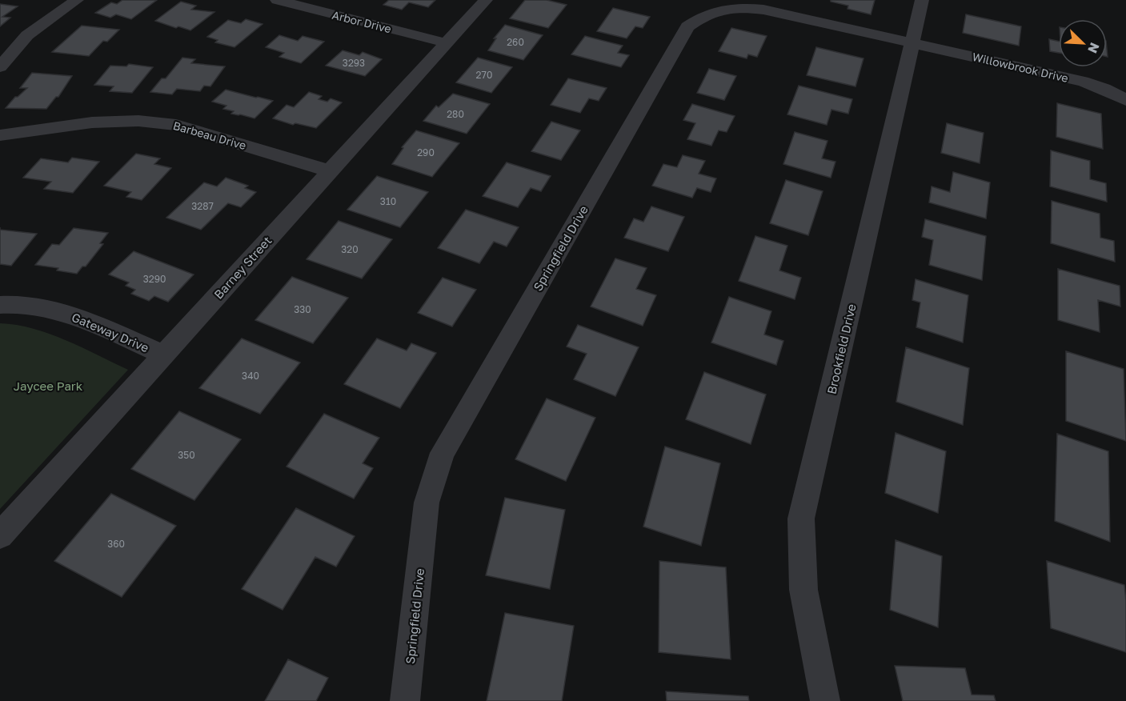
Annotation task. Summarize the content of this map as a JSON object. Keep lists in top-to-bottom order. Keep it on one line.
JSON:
{"streets":{"street":["Arbor Drive","Willowbrook Drive","Barbeau Drive","Springfield Drive","Barney Street","Gateway Drive","Brookfield Drive"]},"crossings":[["Arbor Drive","Barney Street"],["Willowbrook Drive","Springfield Drive"],["Willowbrook Drive","Brookfield Drive"],["Barbeau Drive","Barney Street"],["Springfield Drive","Brookfield Drive"],["Barney Street","Gateway Drive"]],"parks":["Jaycee Park"],"house_numbers":["260","3293","270","280","290","310","3287","320","3290","330","340","350","360"],"north":"bottom right"}
